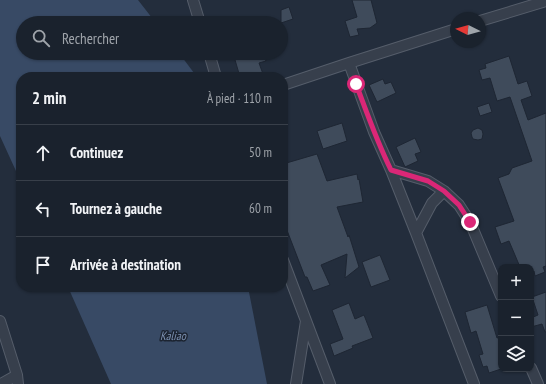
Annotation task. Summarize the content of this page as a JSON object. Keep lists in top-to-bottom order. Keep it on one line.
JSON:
{"water":["Kaliao"],"north":"left","page":{"search":"Rechercher","heading":["2 min","À pied · 110 m"],"list":[["Continuez","50 m"],["Tournez à gauche","60 m"],"Arrivée à destination"],"map_buttons":["+","−"]}}
